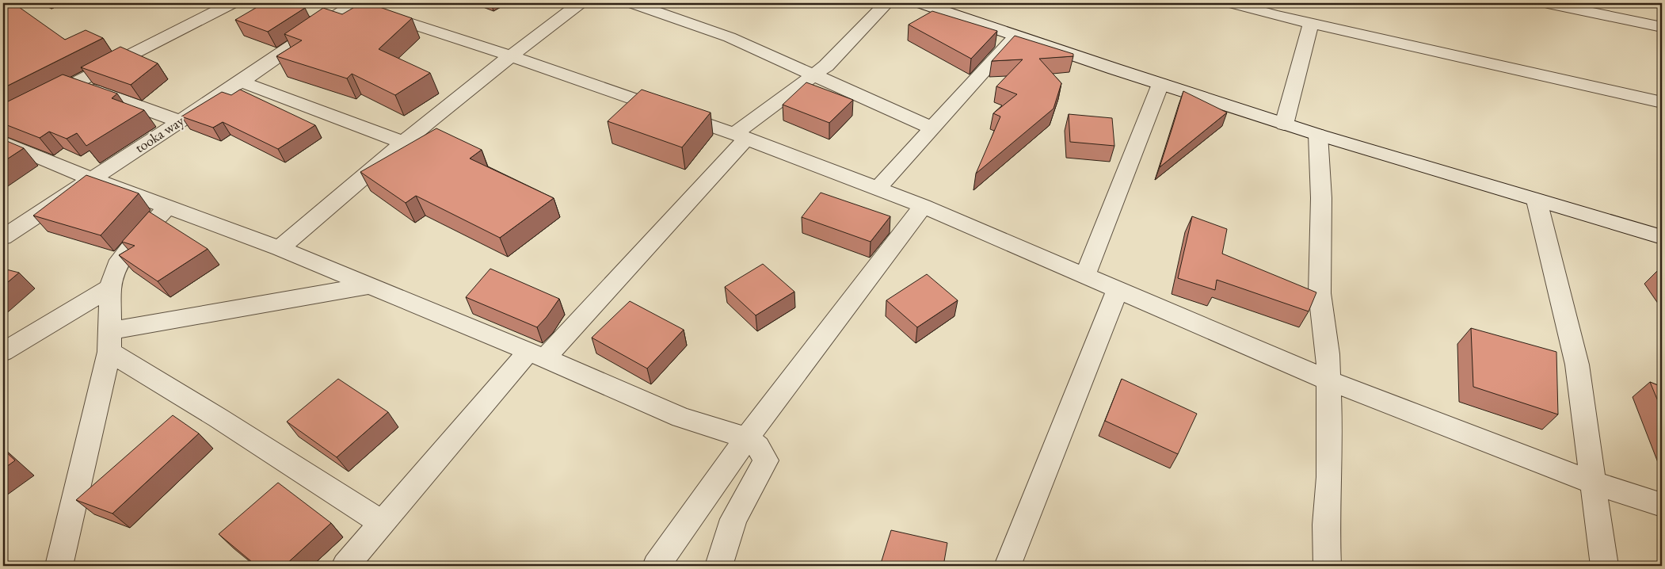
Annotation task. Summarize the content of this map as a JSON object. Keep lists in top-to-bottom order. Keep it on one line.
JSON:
{"streets":{"street":["tooka way"]}}
